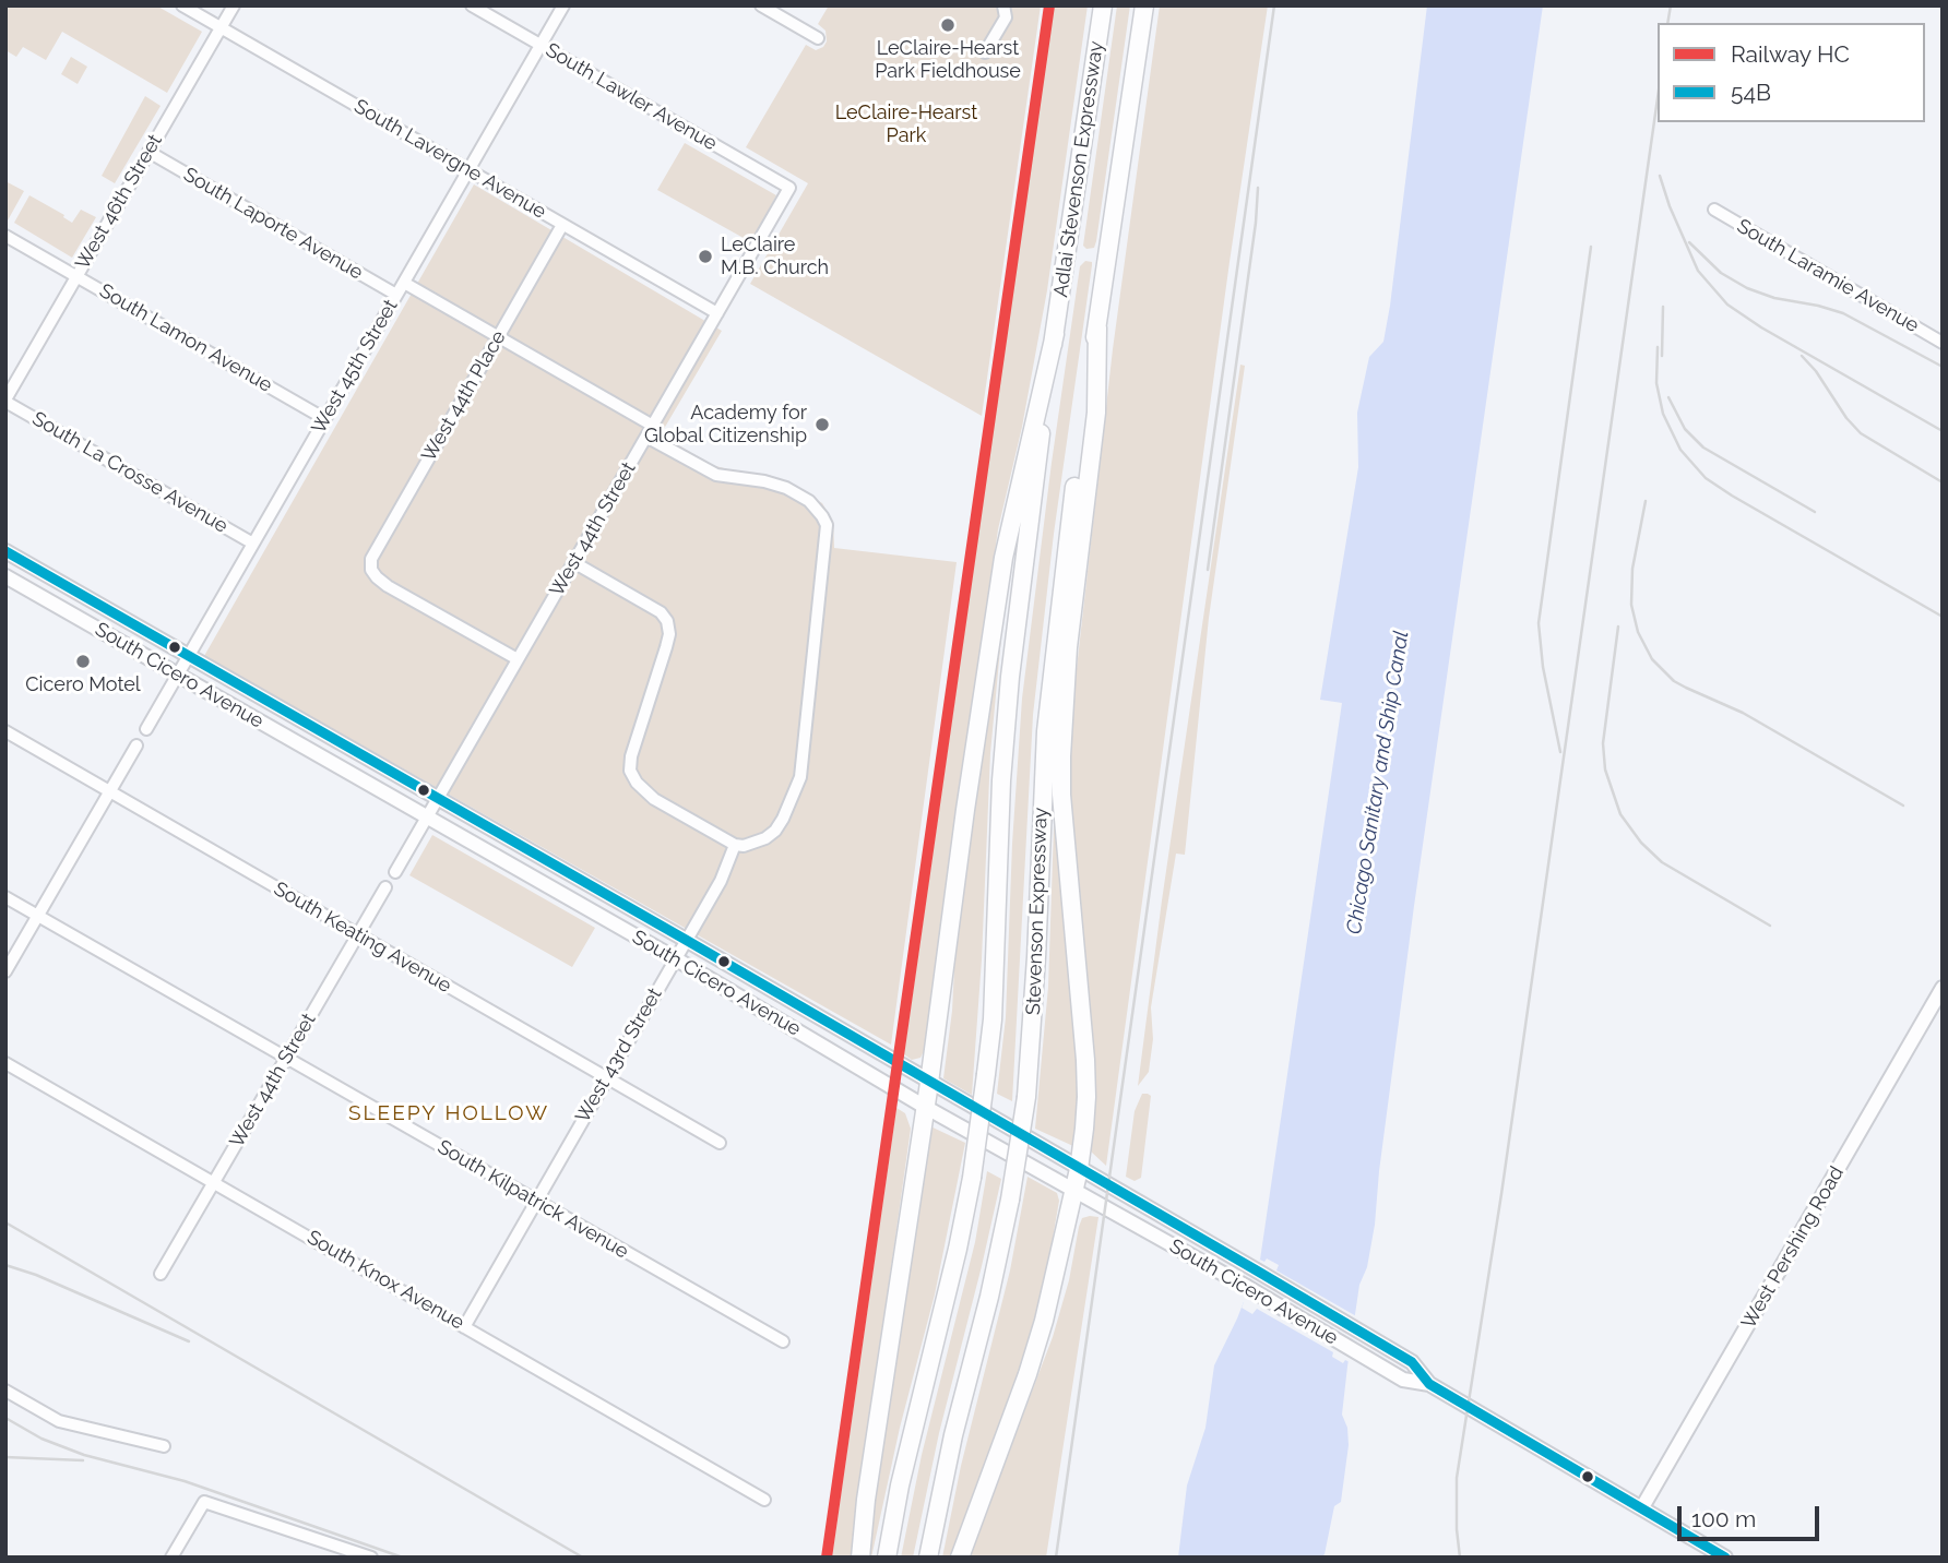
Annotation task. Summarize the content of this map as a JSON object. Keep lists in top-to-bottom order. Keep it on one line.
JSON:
{"streets":{"highway":["Adlai Stevenson Expressway","Stevenson Expressway"],"main road":["South Cicero Avenue","West Pershing Road"],"street":["South Lawler Avenue","South Lavergne Avenue","West 46th Street","South Laporte Avenue","South Laramie Avenue","South Lamon Avenue","West 45th Street","West 44th Place","South La Crosse Avenue","West 44th Street","South Keating Avenue","West 43rd Street","South Kilpatrick Avenue","South Knox Avenue"]},"crossings":[["South Lawler Avenue","West 45th Street"],["South Lawler Avenue","West 44th Street"],["South Lavergne Avenue","West 46th Street"],["South Lavergne Avenue","West 45th Street"],["South Lavergne Avenue","West 44th Place"],["South Lavergne Avenue","West 44th Street"],["Adlai Stevenson Expressway","Stevenson Expressway"],["West 46th Street","South Laporte Avenue"],["West 46th Street","South Lamon Avenue"],["West 46th Street","South La Crosse Avenue"],["South Laporte Avenue","West 45th Street"],["South Lamon Avenue","West 45th Street"],["West 45th Street","South La Crosse Avenue"],["West 45th Street","South Cicero Avenue"],["West 44th Place","West 44th Street"],["West 44th Street","South Cicero Avenue"],["West 44th Street","South Keating Avenue"],["West 44th Street","South Kilpatrick Avenue"],["West 44th Street","South Knox Avenue"],["South Cicero Avenue","West 43rd Street"],["South Cicero Avenue","West Pershing Road"],["South Keating Avenue","West 43rd Street"],["West 43rd Street","South Kilpatrick Avenue"],["West 43rd Street","South Knox Avenue"]],"districts":["SLEEPY HOLLOW"],"water":["Chicago Sanitary and Ship Canal"],"parks":["LeClaire-Hearst Park"],"places":["LeClaire-Hearst Park Fieldhouse","LeClaire M.B. Church","Academy for Global Citizenship","Cicero Motel"],"lines":["rail line HC","transit line 54B"],"legend":["Railway HC","54B"],"scale_bar":"100 m"}
